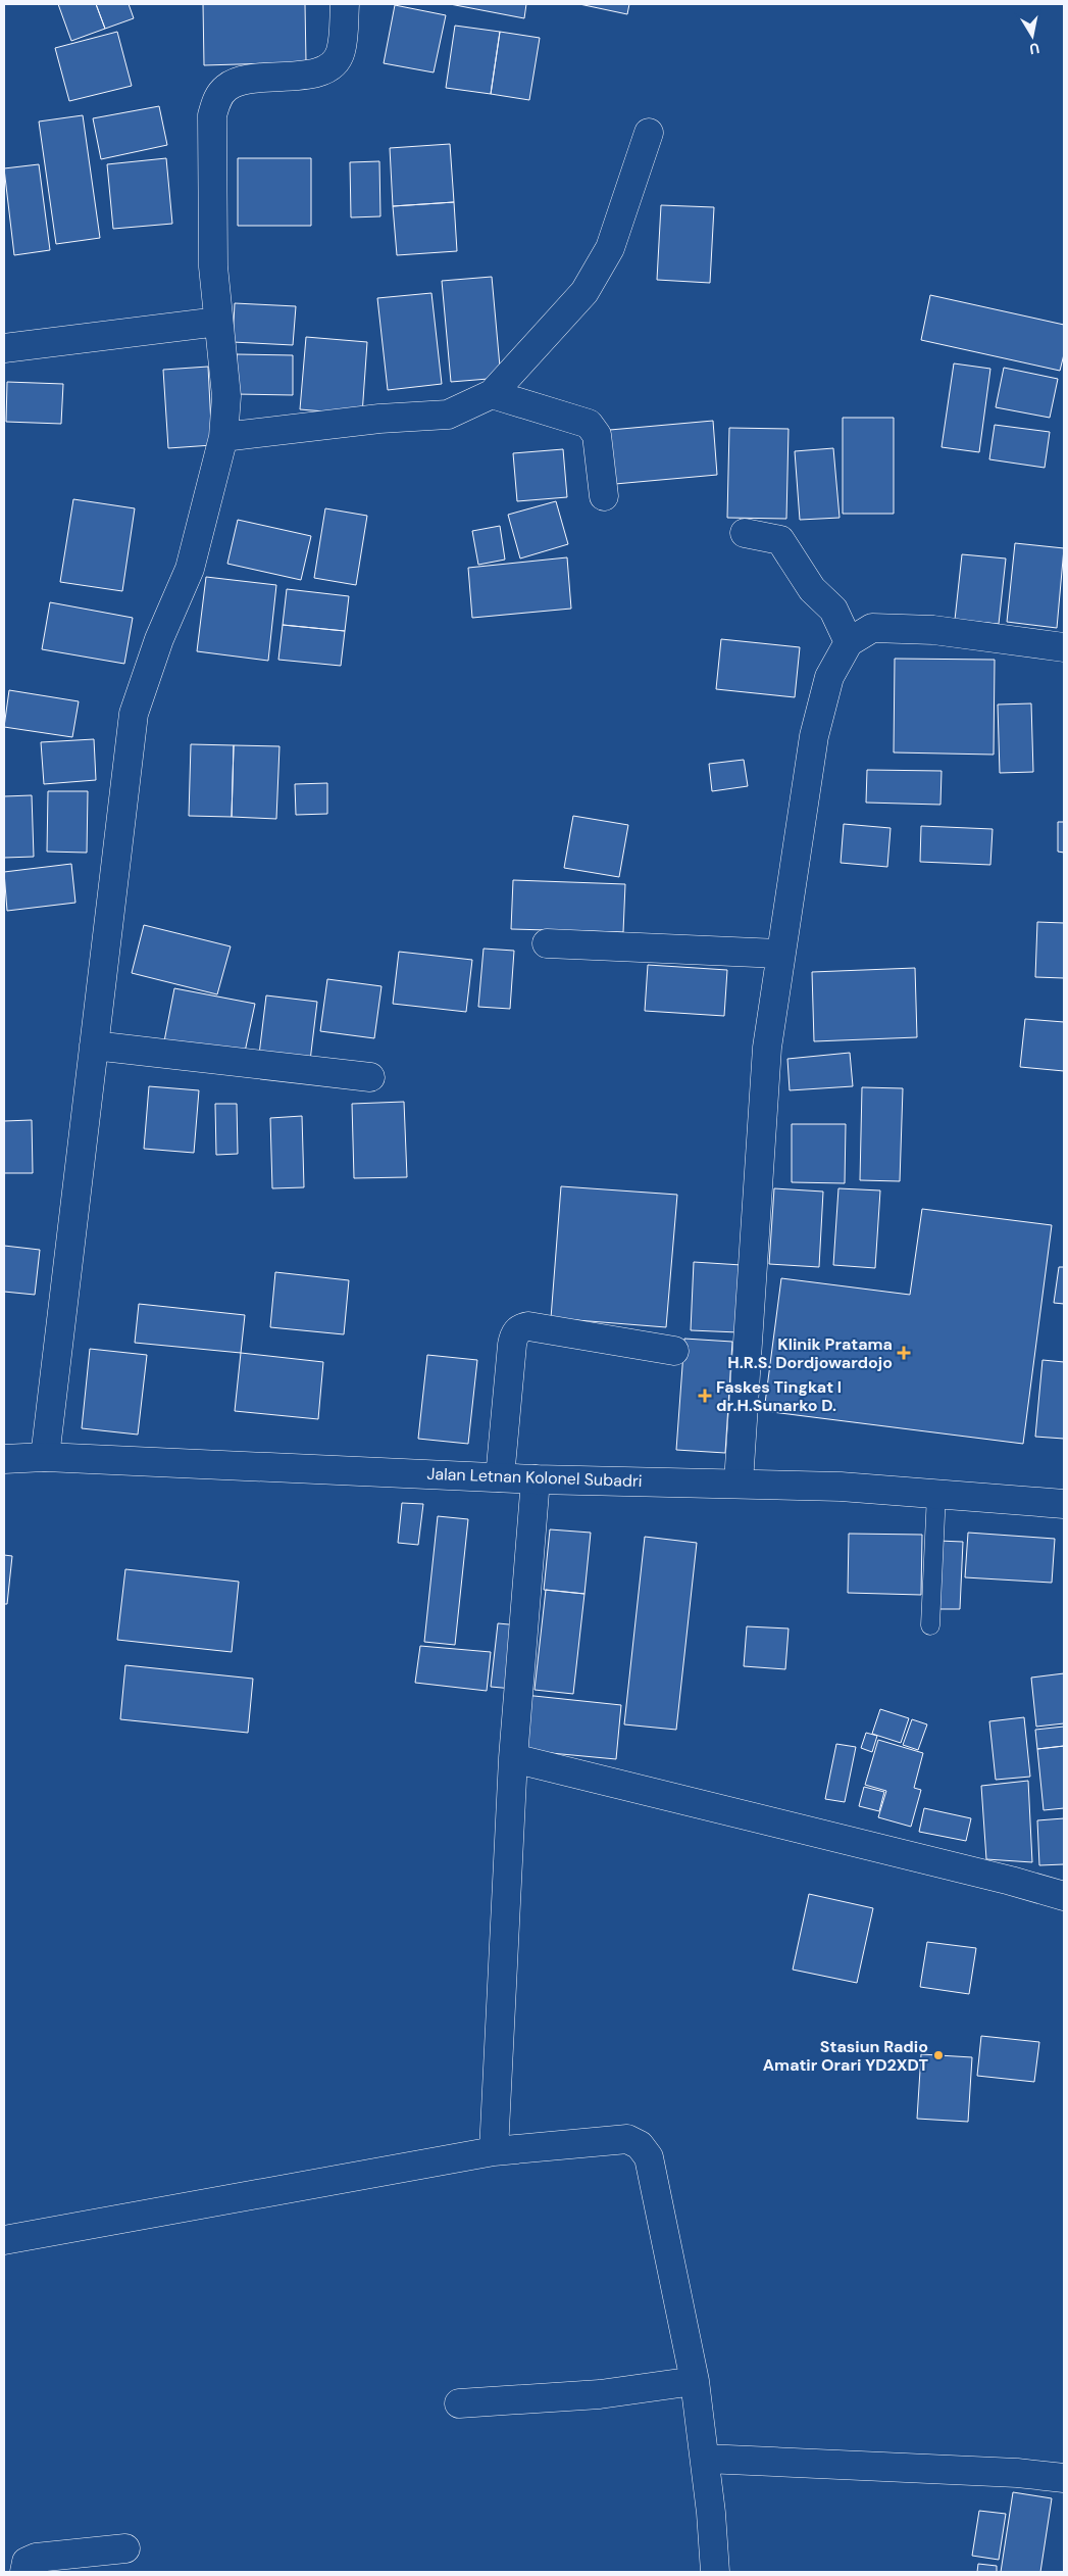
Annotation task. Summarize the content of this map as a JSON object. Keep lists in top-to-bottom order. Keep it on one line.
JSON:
{"streets":{"street":["Jalan Letnan Kolonel Subadri"]},"places":{"health":["Klinik Pratama H.R.S. Dordjowardojo","Faskes Tingkat I dr.H.Sunarko D."],"other":["Stasiun Radio Amatir Orari YD2XDT"]},"north":"bottom"}
